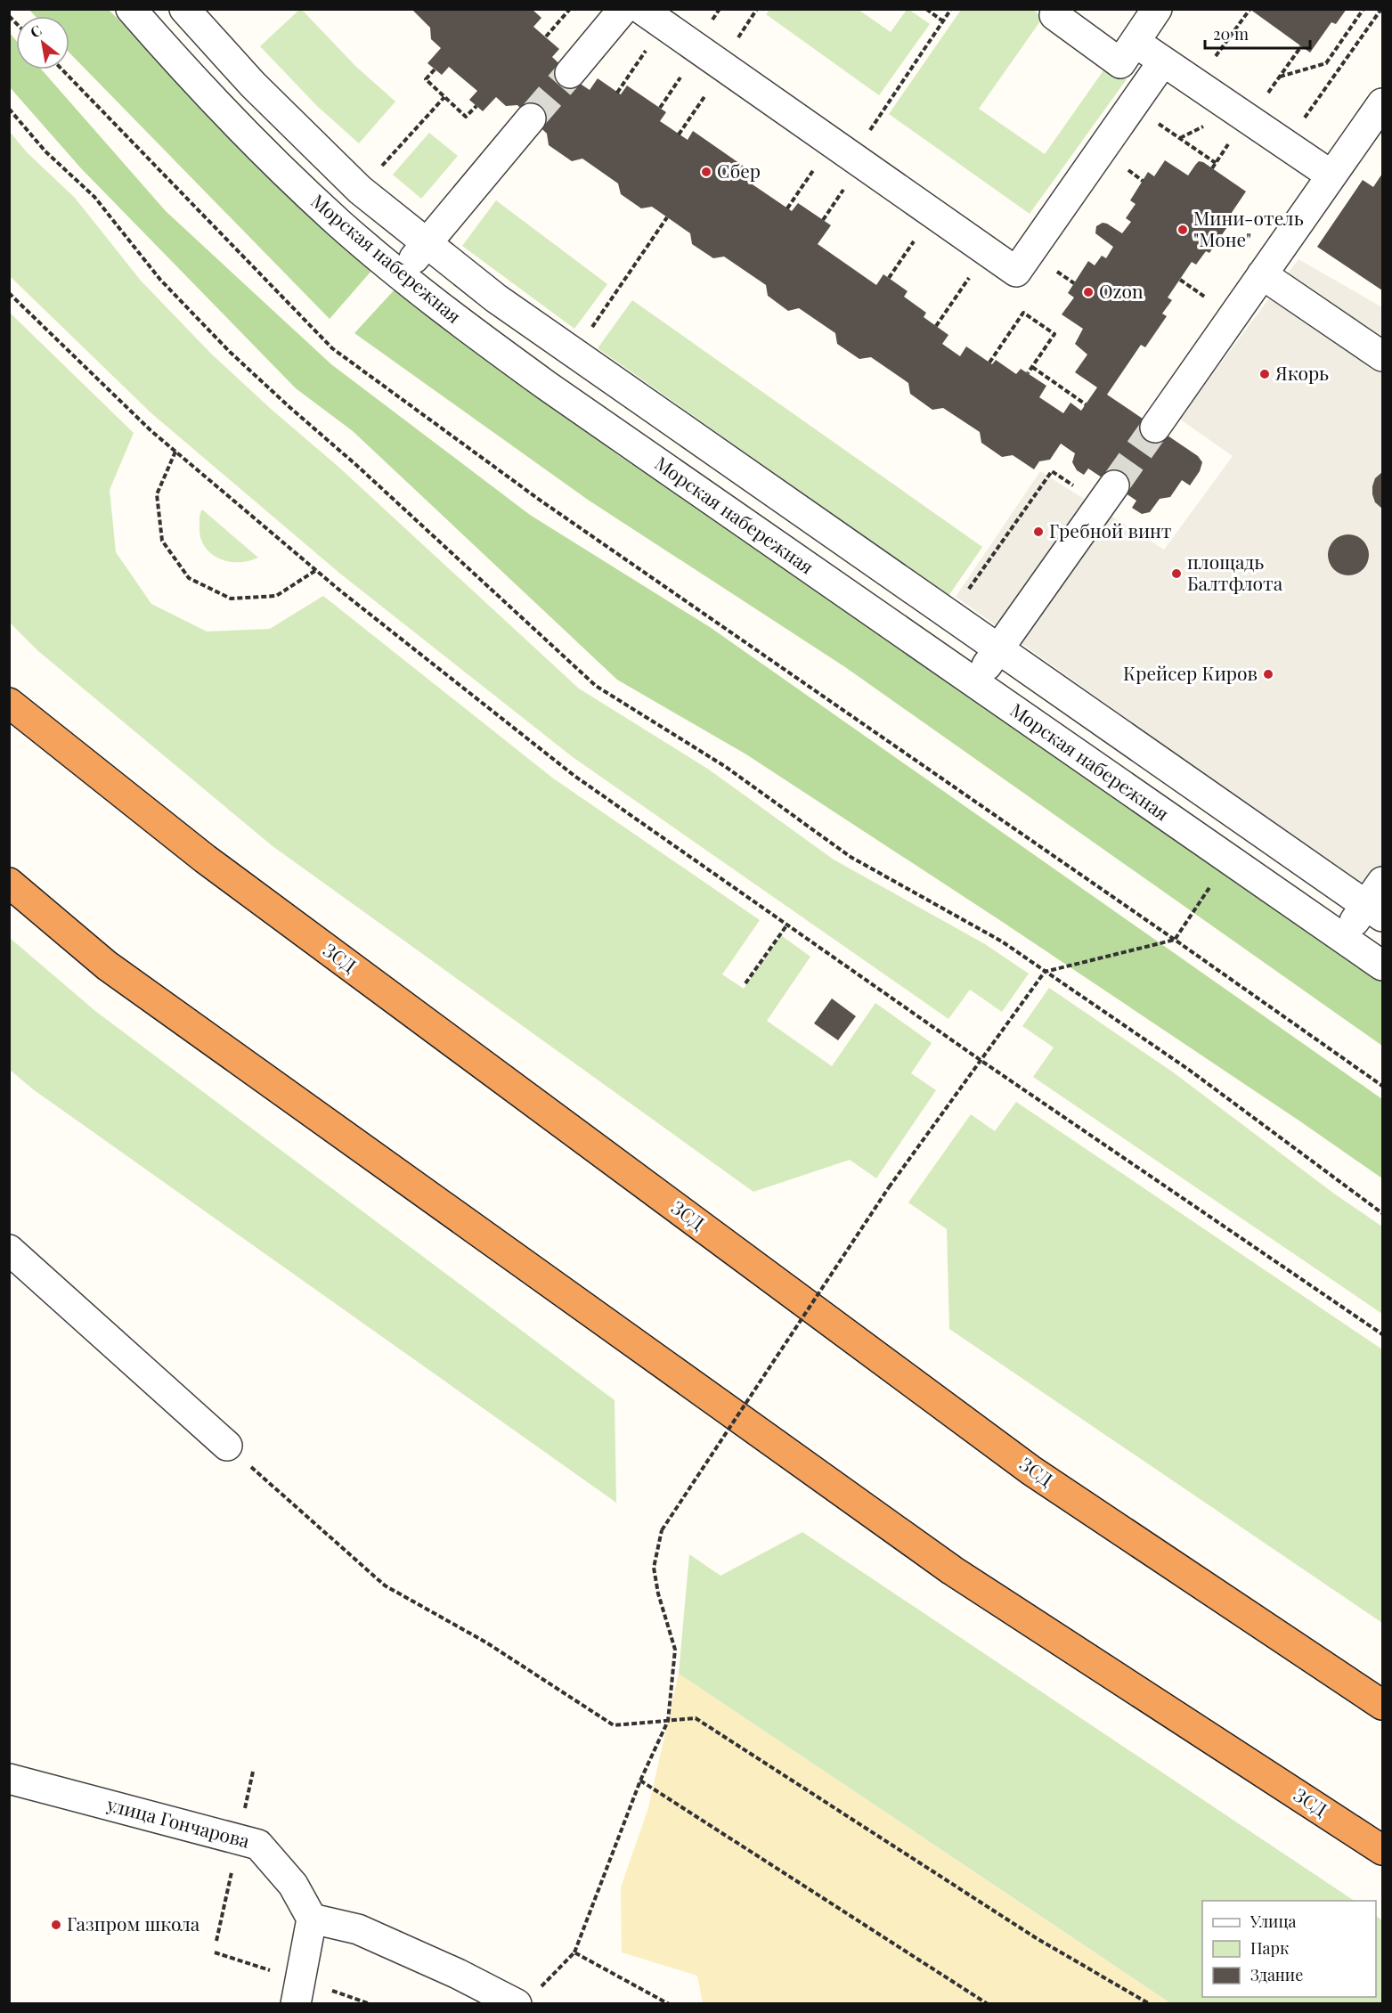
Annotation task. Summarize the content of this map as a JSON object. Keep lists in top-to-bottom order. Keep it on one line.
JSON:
{"streets":{"highway":["ЗСД"],"street":["Морская набережная","улица Гончарова"]},"places":["Сбер","Мини-отель \"Моне\"","Ozon","Якорь","Гребной винт","площадь Балтфлота","Крейсер Киров","Газпром школа"],"legend":["Улица","Парк","Здание"],"scale_bar":"20 m","north":"top left"}
